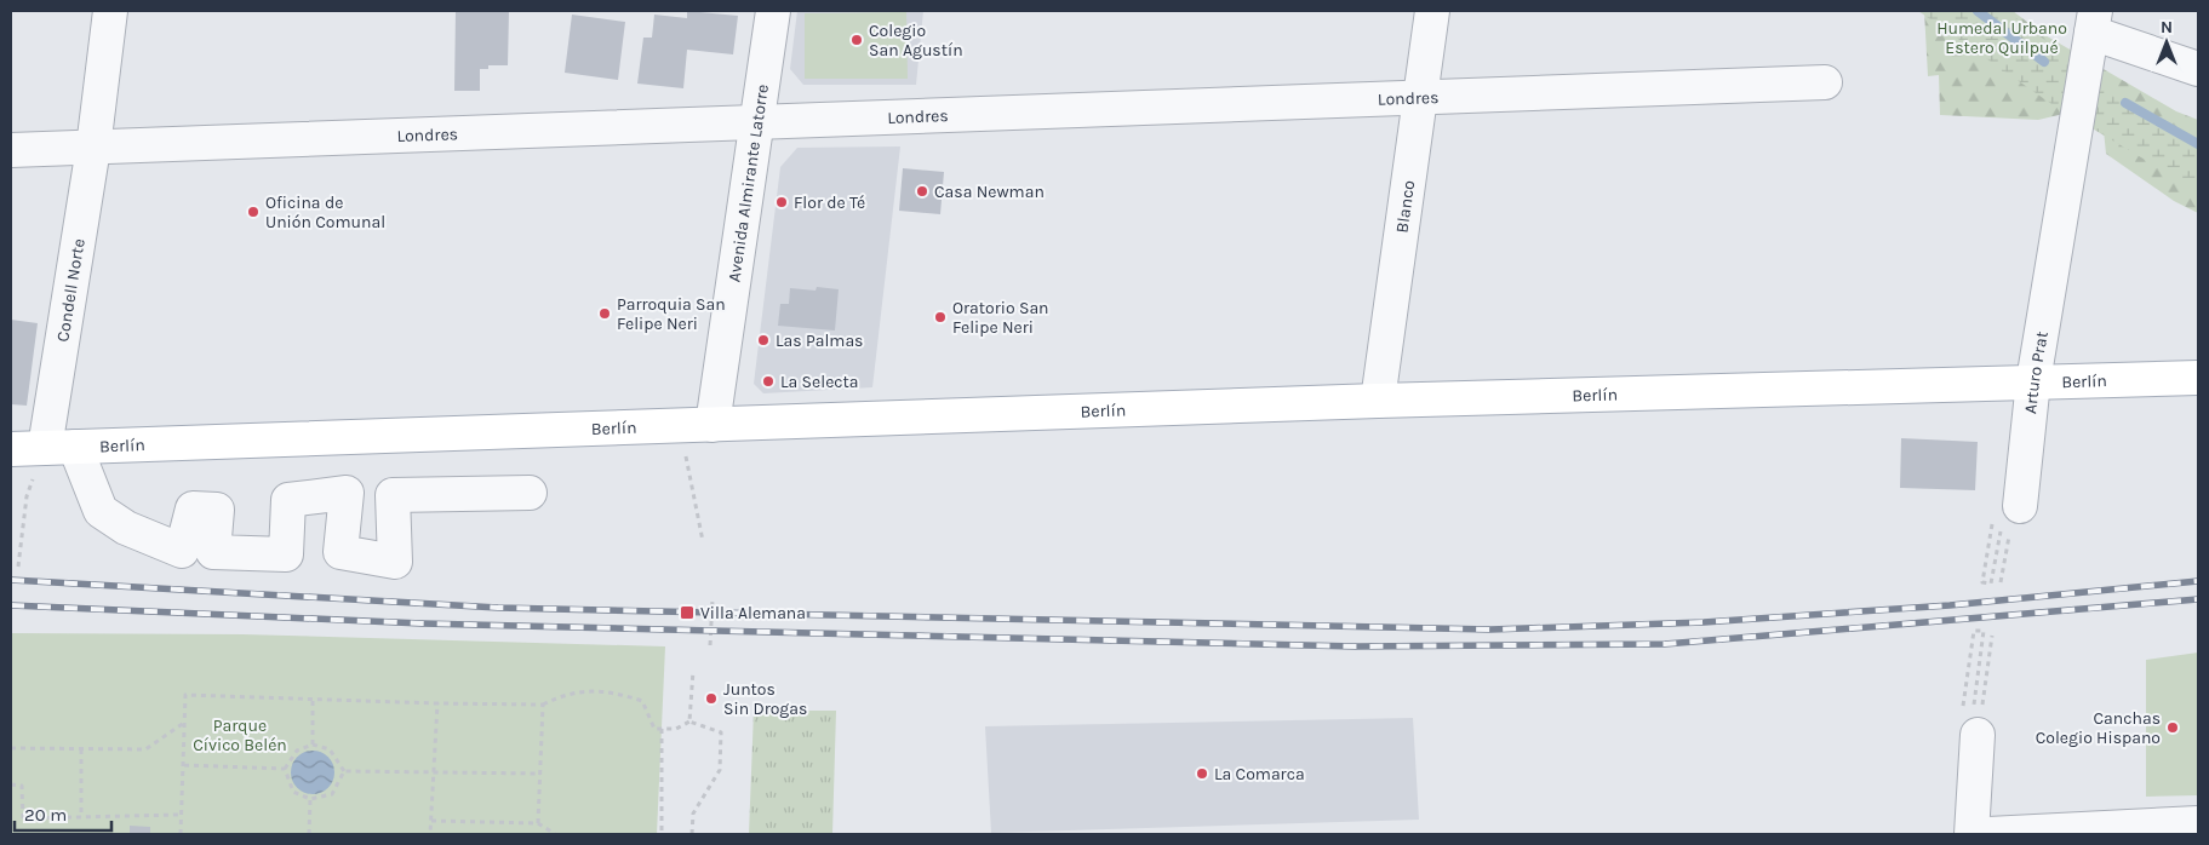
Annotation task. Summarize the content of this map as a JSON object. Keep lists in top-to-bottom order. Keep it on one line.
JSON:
{"streets":{"main road":["Berlín"],"street":["Londres","Avenida Almirante Latorre","Blanco","Condell Norte","Arturo Prat"]},"crossings":[["Londres","Avenida Almirante Latorre"],["Londres","Blanco"],["Londres","Condell Norte"],["Avenida Almirante Latorre","Berlín"],["Blanco","Berlín"],["Condell Norte","Berlín"],["Arturo Prat","Berlín"]],"parks":["Humedal Urbano Estero Quilpué","Parque Cívico Belén"],"places":{"other":["Colegio San Agustín","Casa Newman","Flor de Té","Oficina de Unión Comunal","Parroquia San Felipe Neri","Oratorio San Felipe Neri","Las Palmas","La Selecta","Juntos Sin Drogas","Canchas Colegio Hispano","La Comarca"],"transit":["Villa Alemana"]},"scale_bar":"20 m","north":"top"}
